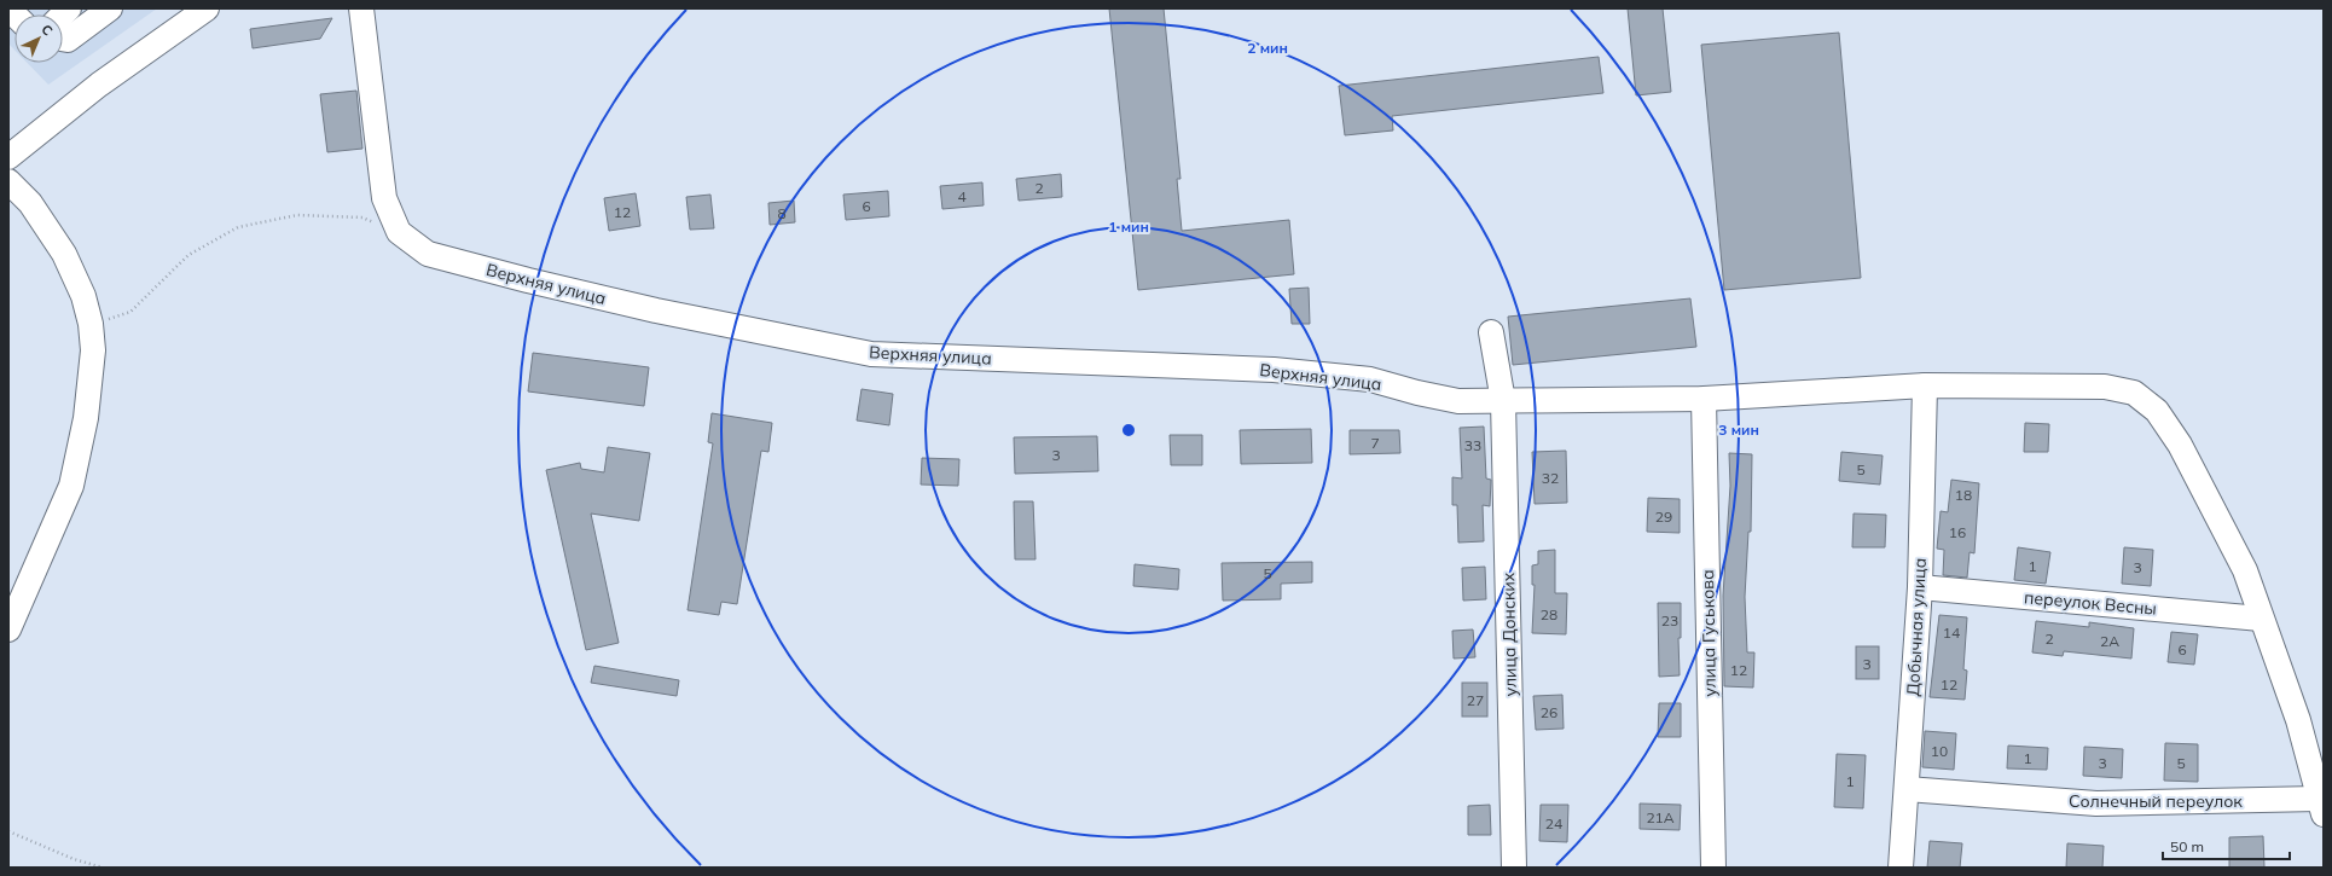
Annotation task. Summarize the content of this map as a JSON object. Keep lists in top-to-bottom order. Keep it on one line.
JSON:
{"streets":{"street":["Верхняя улица","переулок Весны","Добычная улица","улица Гуськова","улица Донских","Солнечный переулок"]},"crossings":[["Верхняя улица","переулок Весны"],["Верхняя улица","Добычная улица"],["Верхняя улица","улица Гуськова"],["Верхняя улица","улица Донских"],["Верхняя улица","Солнечный переулок"],["переулок Весны","Добычная улица"],["Добычная улица","Солнечный переулок"]],"house_numbers":["2","4","6","12","8","7","33","3","5","32","18","29","16","1","3","5","28","23","14","2","2А","6","3","12","12","27","26","10","1","3","5","1","21А","24"],"scale_bar":"50 m","north":"top right","rings":["2 мин","1 мин","3 мин"]}
